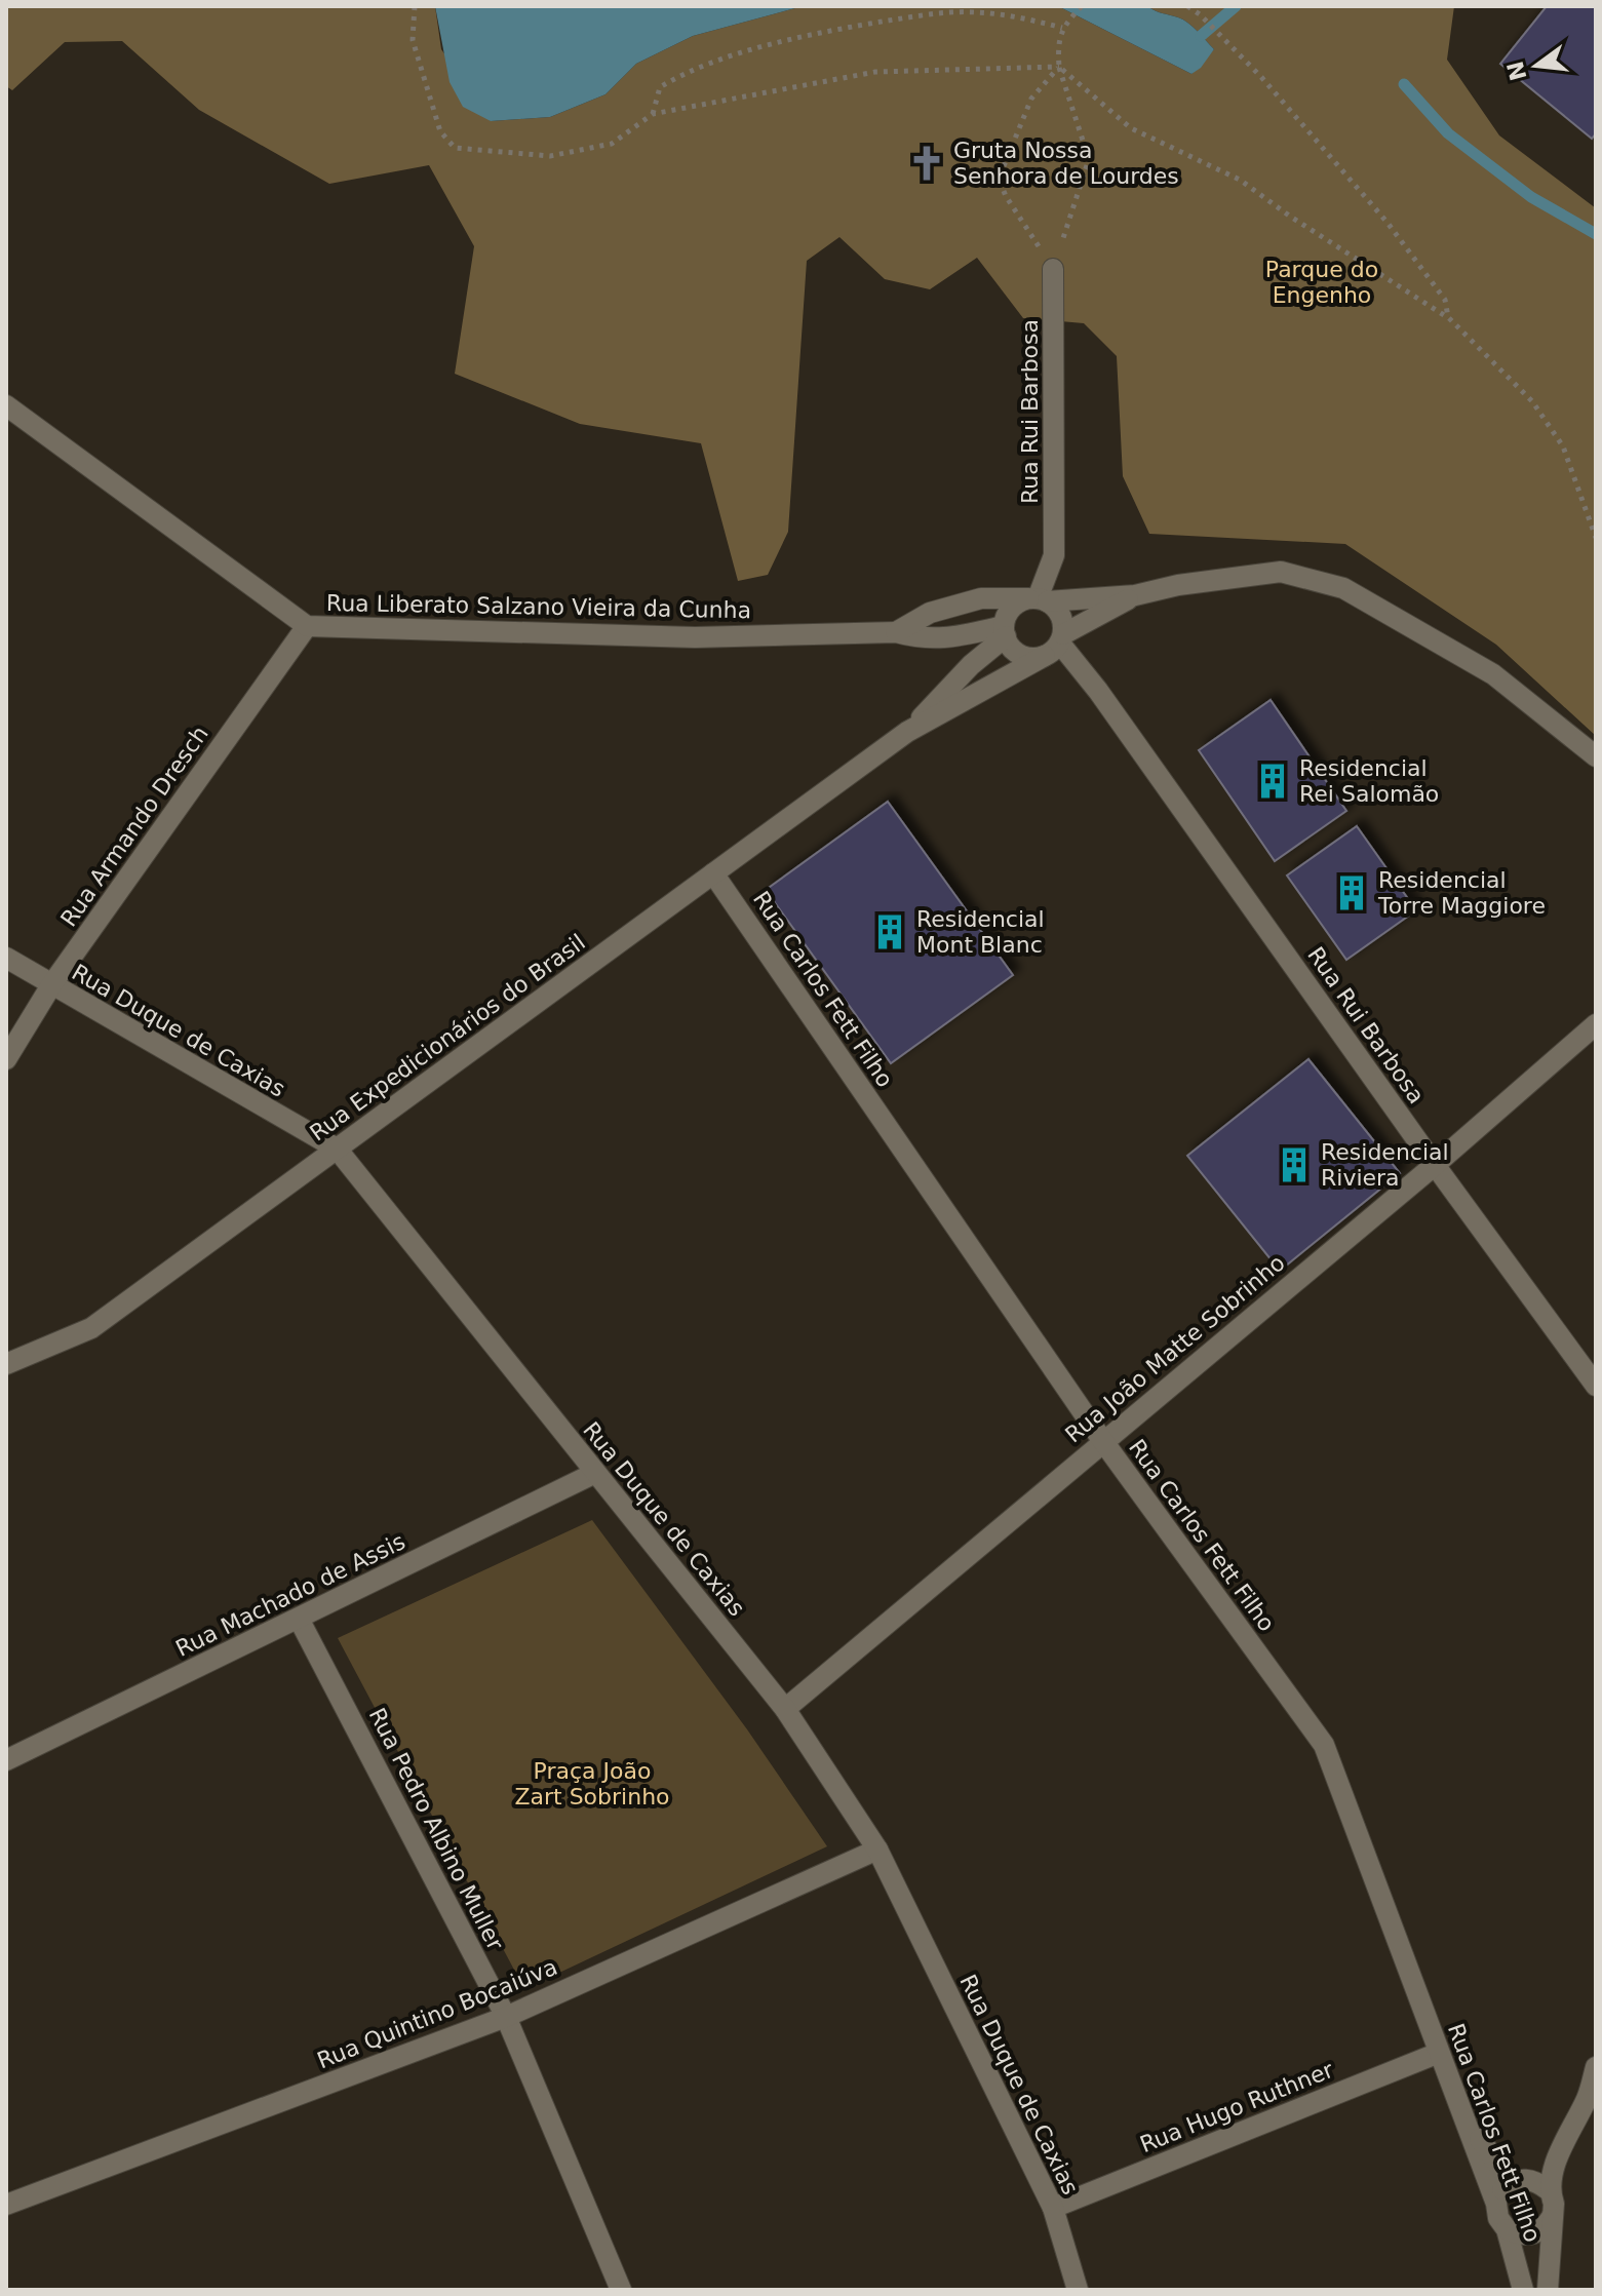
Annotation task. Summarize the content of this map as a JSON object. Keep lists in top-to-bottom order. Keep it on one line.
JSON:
{"streets":{"street":["Rua Rui Barbosa","Rua Liberato Salzano Vieira da Cunha","Rua Armando Dresch","Rua Carlos Fett Filho","Rua Duque de Caxias","Rua Expedicionários do Brasil","Rua João Matte Sobrinho","Rua Machado de Assis","Rua Pedro Albino Muller","Rua Quintino Bocaiúva","Rua Hugo Ruthner"]},"crossings":[["Rua Rui Barbosa","Rua Liberato Salzano Vieira da Cunha"],["Rua Rui Barbosa","Rua Expedicionários do Brasil"],["Rua Rui Barbosa","Rua João Matte Sobrinho"],["Rua Liberato Salzano Vieira da Cunha","Rua Armando Dresch"],["Rua Liberato Salzano Vieira da Cunha","Rua Expedicionários do Brasil"],["Rua Armando Dresch","Rua Duque de Caxias"],["Rua Carlos Fett Filho","Rua Expedicionários do Brasil"],["Rua Carlos Fett Filho","Rua João Matte Sobrinho"],["Rua Carlos Fett Filho","Rua Hugo Ruthner"],["Rua Duque de Caxias","Rua Expedicionários do Brasil"],["Rua Duque de Caxias","Rua João Matte Sobrinho"],["Rua Duque de Caxias","Rua Machado de Assis"],["Rua Duque de Caxias","Rua Quintino Bocaiúva"],["Rua Duque de Caxias","Rua Hugo Ruthner"],["Rua Machado de Assis","Rua Pedro Albino Muller"],["Rua Pedro Albino Muller","Rua Quintino Bocaiúva"]],"parks":["Parque do Engenho","Praça João Zart Sobrinho"],"places":{"church":["Gruta Nossa Senhora de Lourdes"],"building":["Residencial Rei Salomão","Residencial Torre Maggiore","Residencial Mont Blanc","Residencial Riviera"]},"north":"left"}
